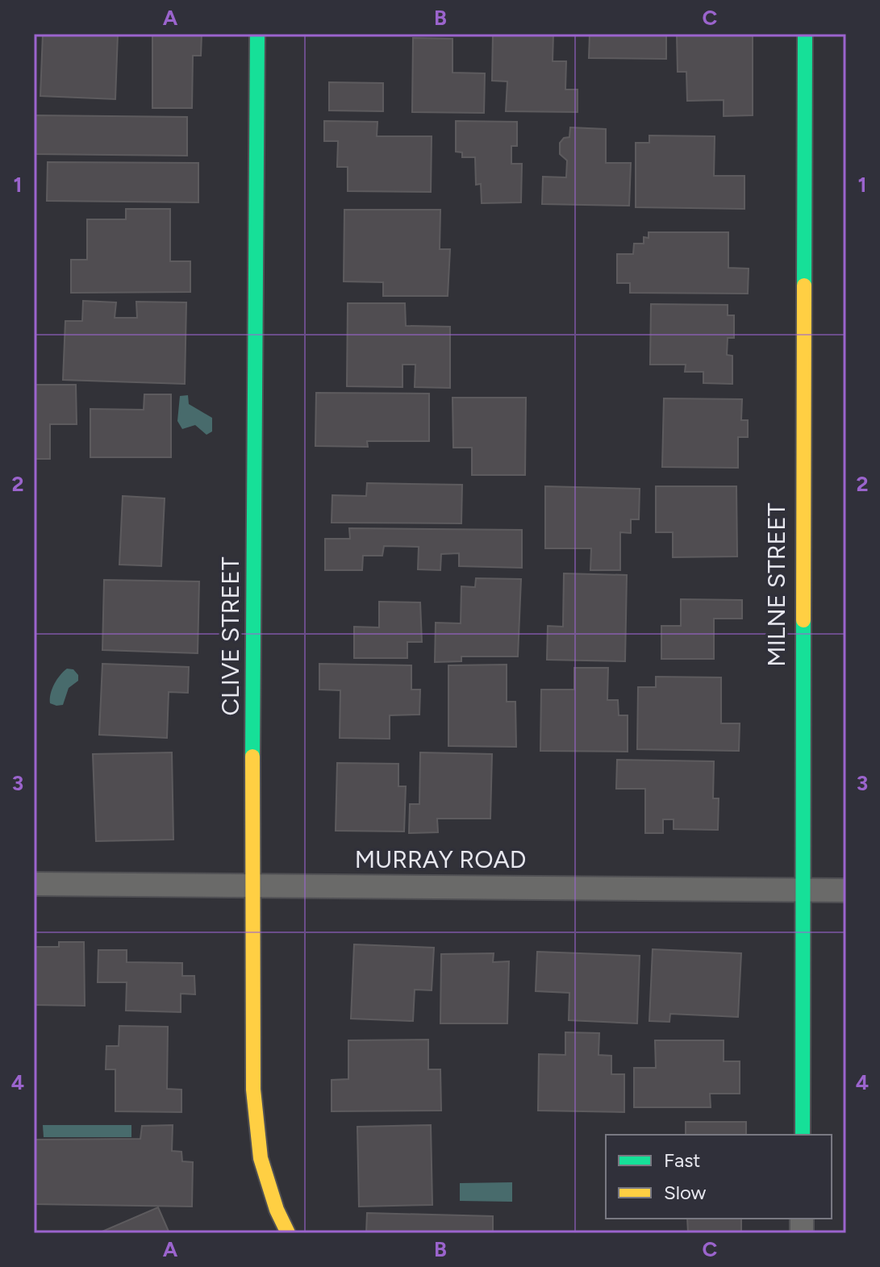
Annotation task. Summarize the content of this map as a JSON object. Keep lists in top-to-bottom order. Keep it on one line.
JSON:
{"streets":{"street":["MILNE STREET","CLIVE STREET","MURRAY ROAD"]},"crossings":[["MILNE STREET","MURRAY ROAD"],["CLIVE STREET","MURRAY ROAD"]],"legend":["Fast","Slow"],"grid":{"columns":["A","B","C"],"rows":["1","2","3","4"]}}
